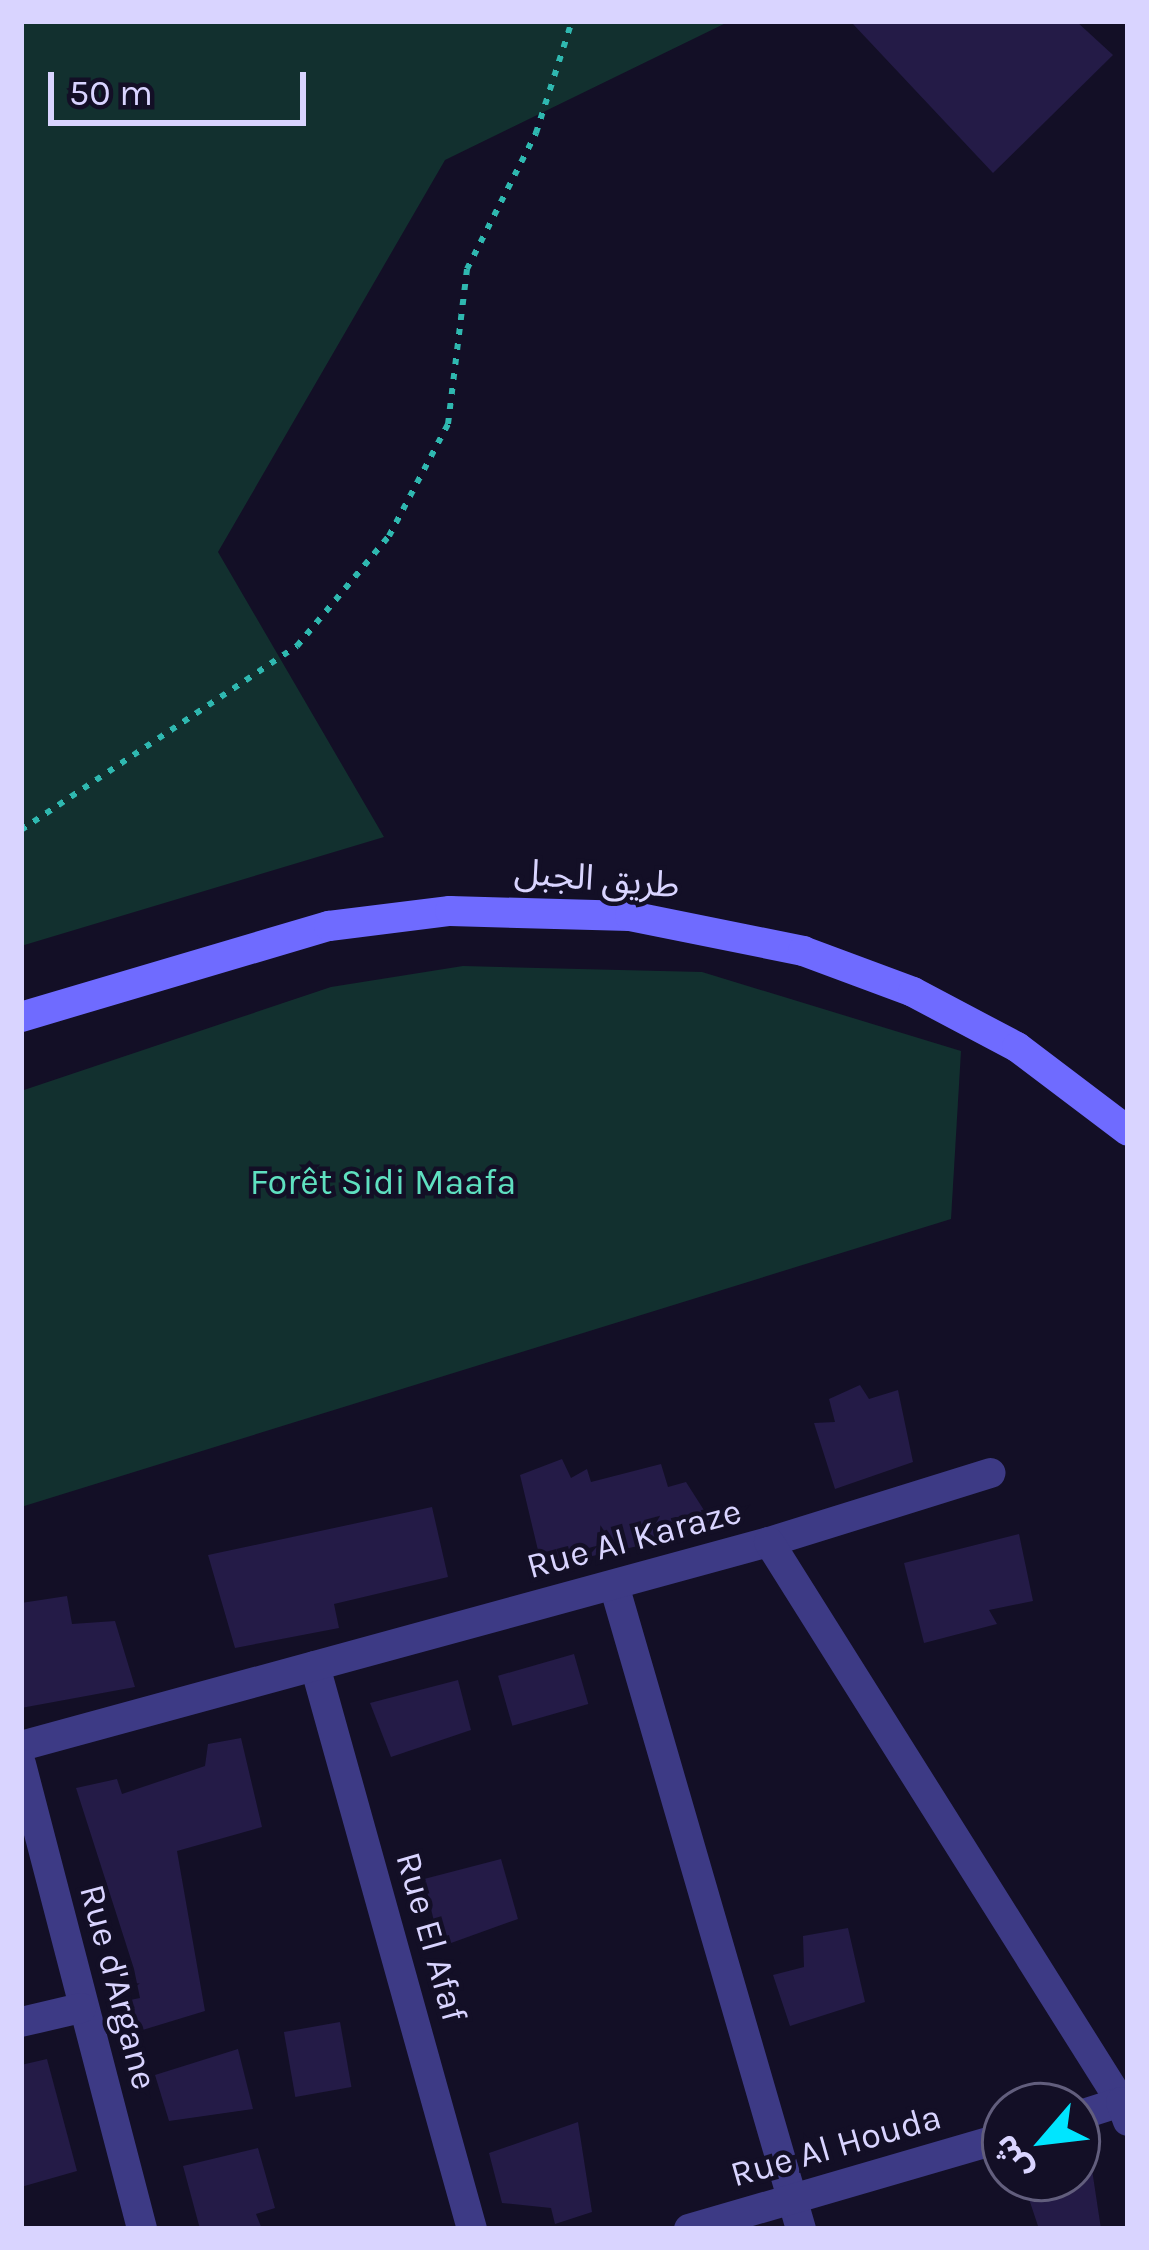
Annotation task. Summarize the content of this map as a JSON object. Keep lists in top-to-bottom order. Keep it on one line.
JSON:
{"streets":{"street":["طريق الجبل","Rue Al Karaze","Rue El Afaf","Rue d'Argane","Rue Al Houda"]},"crossings":[["Rue Al Karaze","Rue El Afaf"]],"parks":["Forêt Sidi Maafa"],"scale_bar":"50 m","north":"bottom left"}
